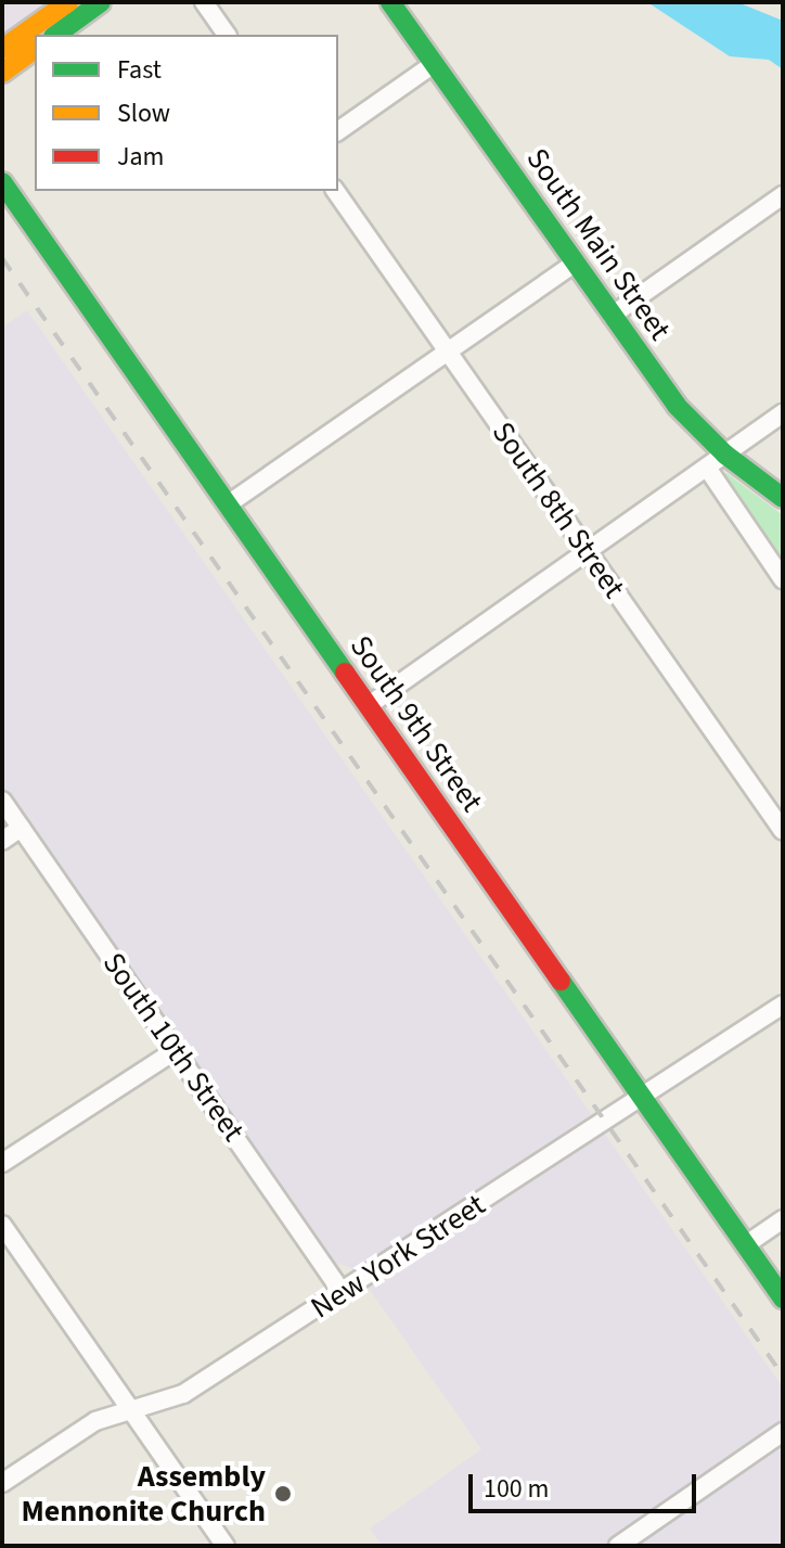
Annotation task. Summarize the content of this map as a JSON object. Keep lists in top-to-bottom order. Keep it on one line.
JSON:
{"streets":{"street":["South Main Street","South 8th Street","South 9th Street","South 10th Street","New York Street"]},"crossings":[["South 9th Street","New York Street"],["South 10th Street","New York Street"]],"places":["Assembly Mennonite Church"],"legend":["Fast","Slow","Jam"],"scale_bar":"100 m"}
